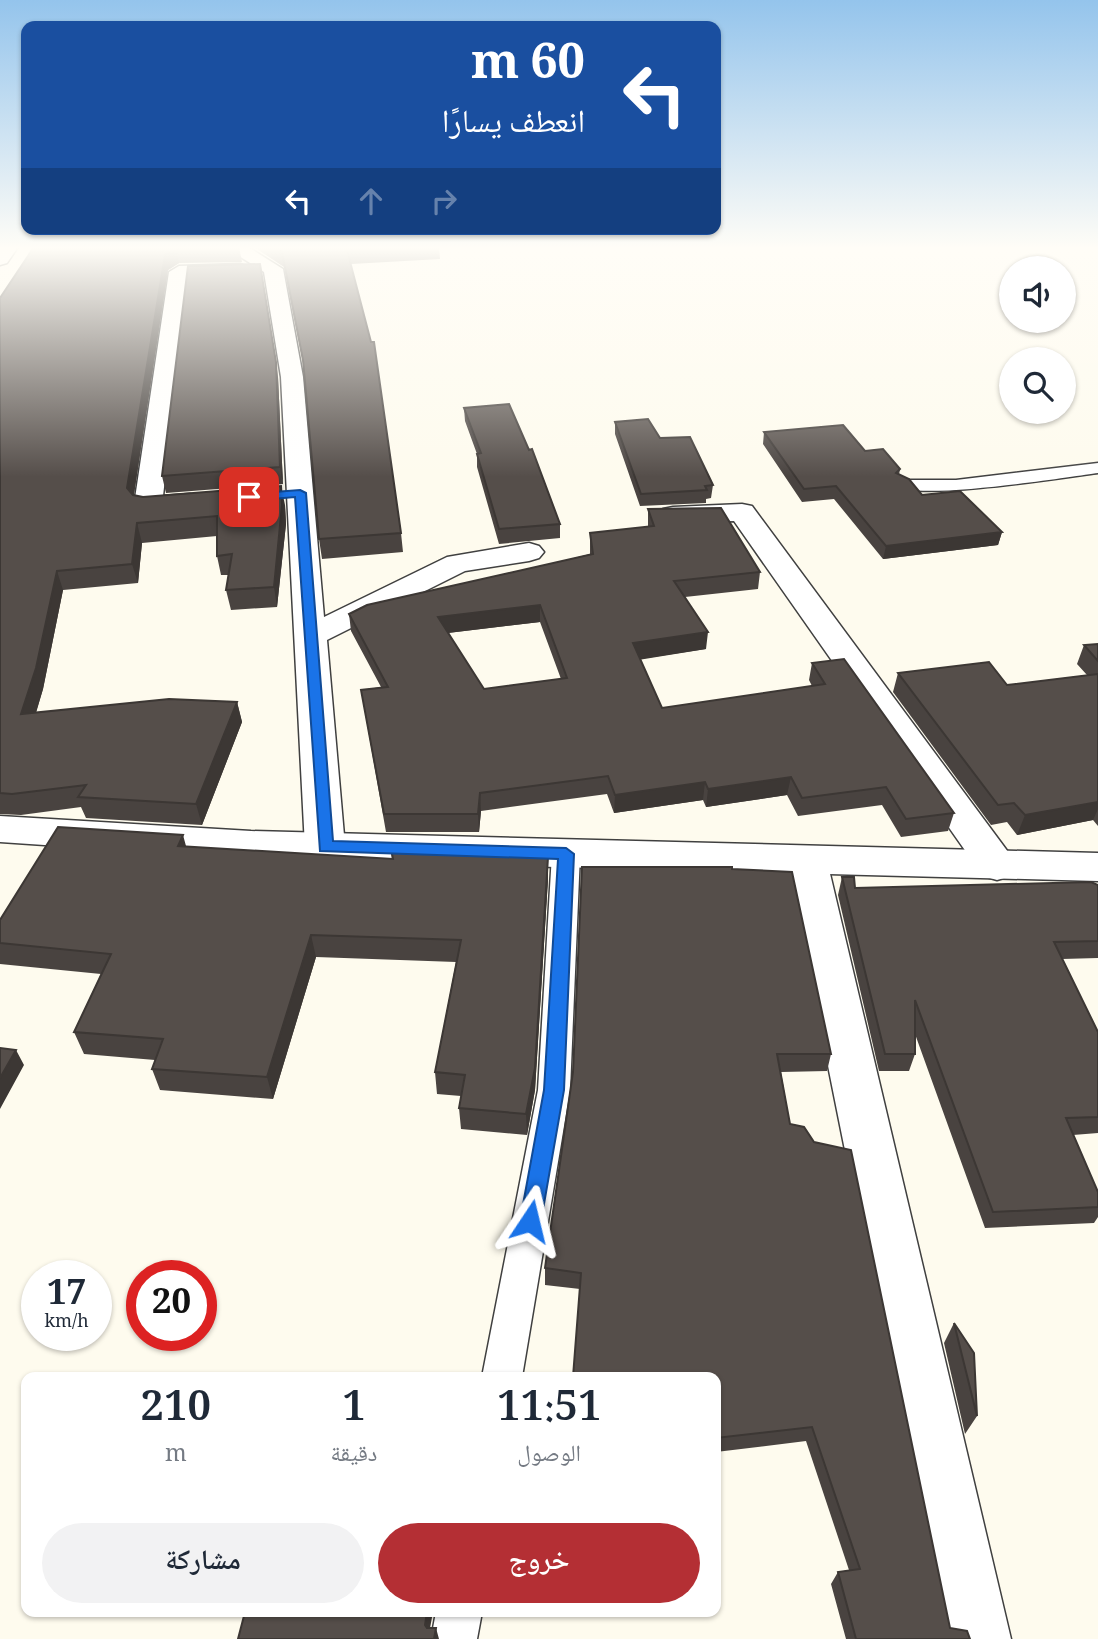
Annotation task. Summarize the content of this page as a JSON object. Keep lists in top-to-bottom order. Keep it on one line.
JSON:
{"page":{"turn":["60 m","انعطف يسارًا"],"speed":"17 km/h","limit":"20","eta":["11:51","الوصول","1","دقيقة","210","m"],"buttons":["خروج","مشاركة"]}}
